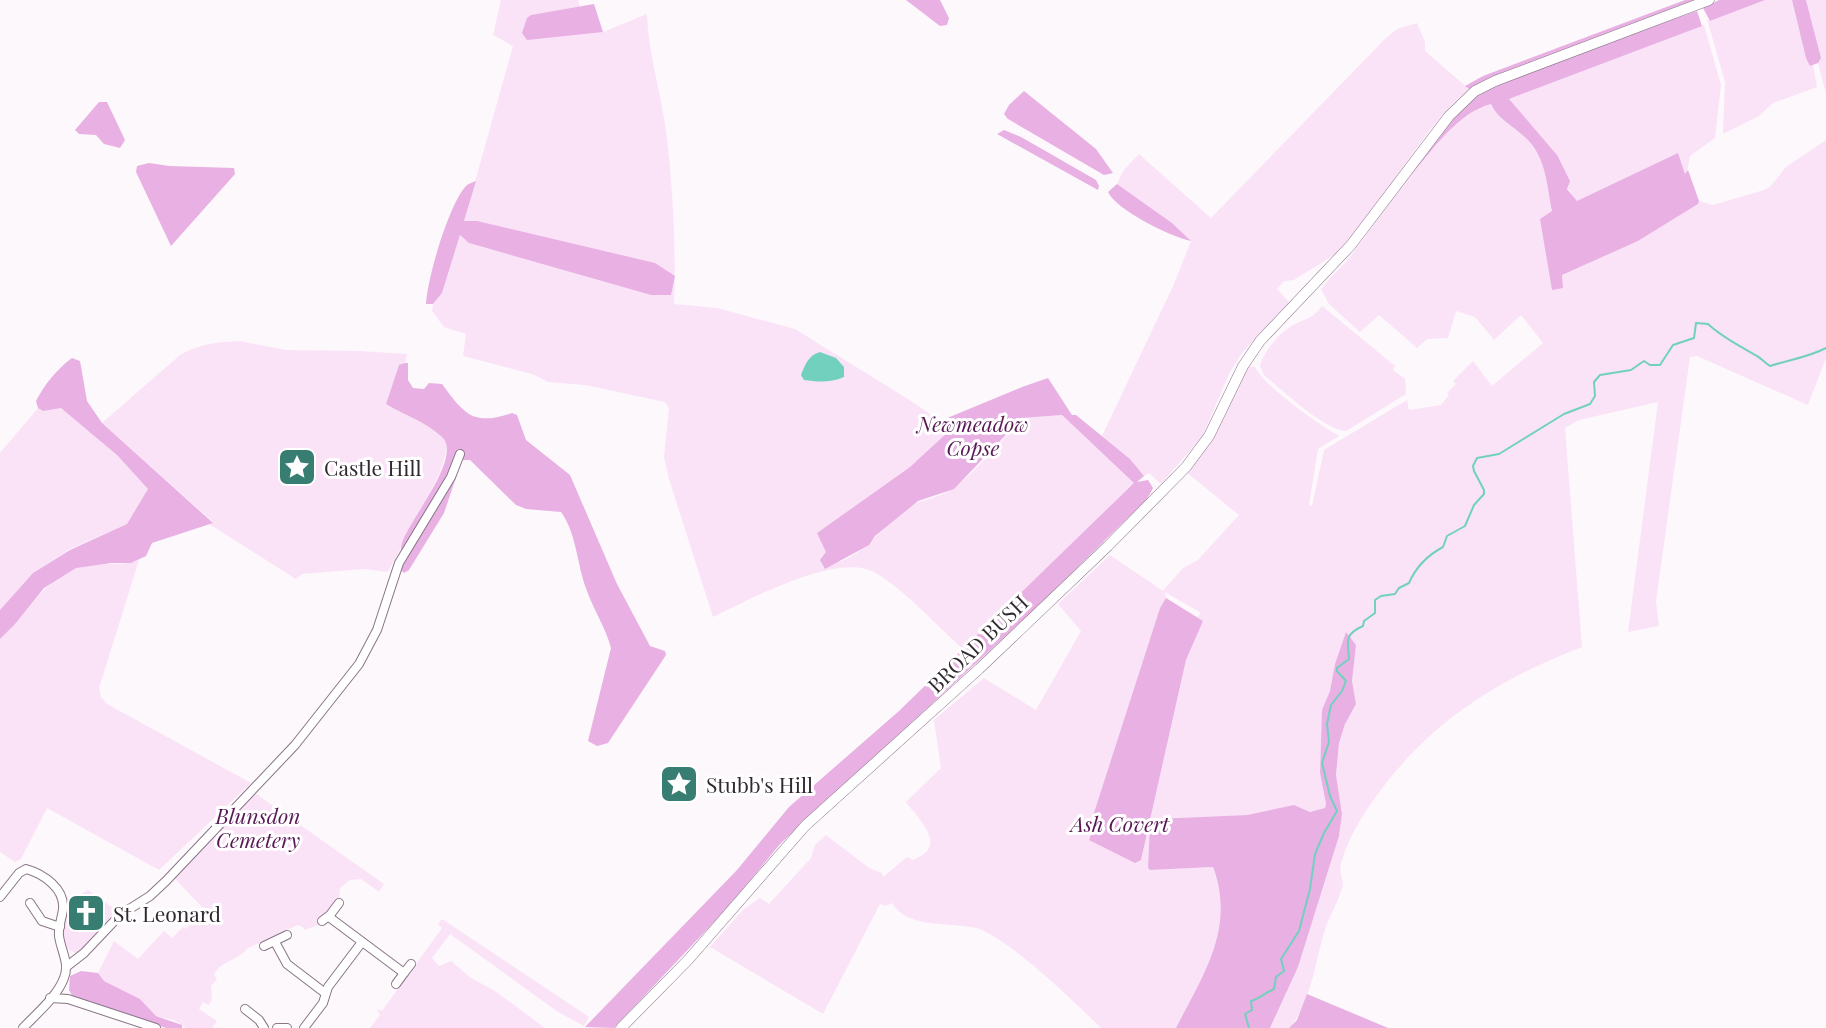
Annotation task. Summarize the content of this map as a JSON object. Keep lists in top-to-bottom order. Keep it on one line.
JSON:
{"streets":{"main road":["BROAD BUSH"]},"parks":["Newmeadow Copse","Blunsdon Cemetery","Ash Covert"],"places":{"place":["Castle Hill","Stubb's Hill"],"church":["St. Leonard"]}}
